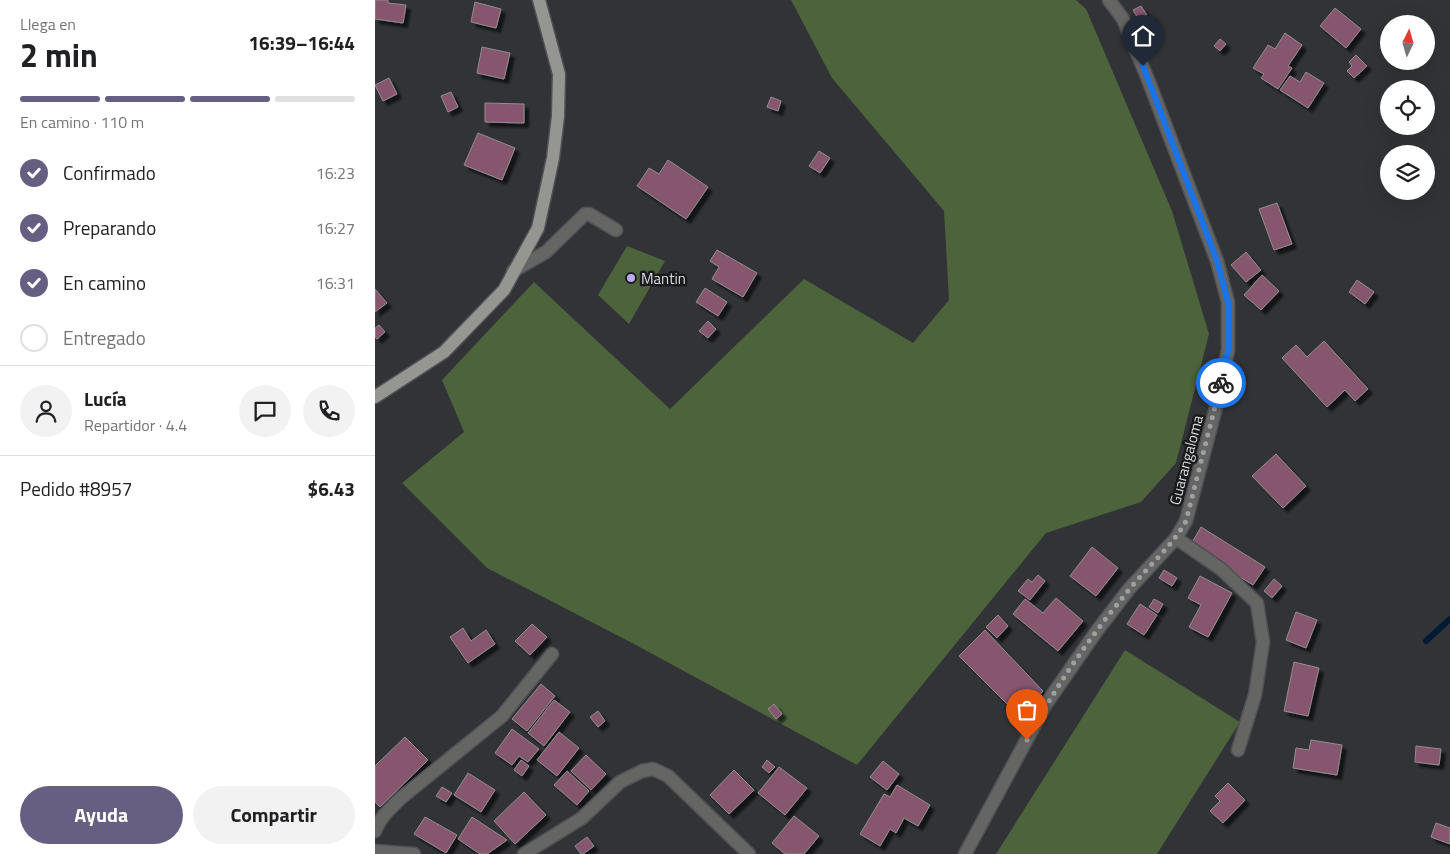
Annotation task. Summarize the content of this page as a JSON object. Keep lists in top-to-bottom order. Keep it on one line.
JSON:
{"streets":{"street":["Guarangaloma"]},"places":["Mantin"],"north":"top","page":{"heading":["2 min","Llega en","16:39–16:44"],"panel":["Lucía","Repartidor · 4.4","Pedido #8957","$6.43"],"bar":"En camino · 110 m","list":[["Confirmado","16:23"],["Preparando","16:27"],["En camino","16:31"],"Entregado"],"buttons":["Ayuda","Compartir"]}}
